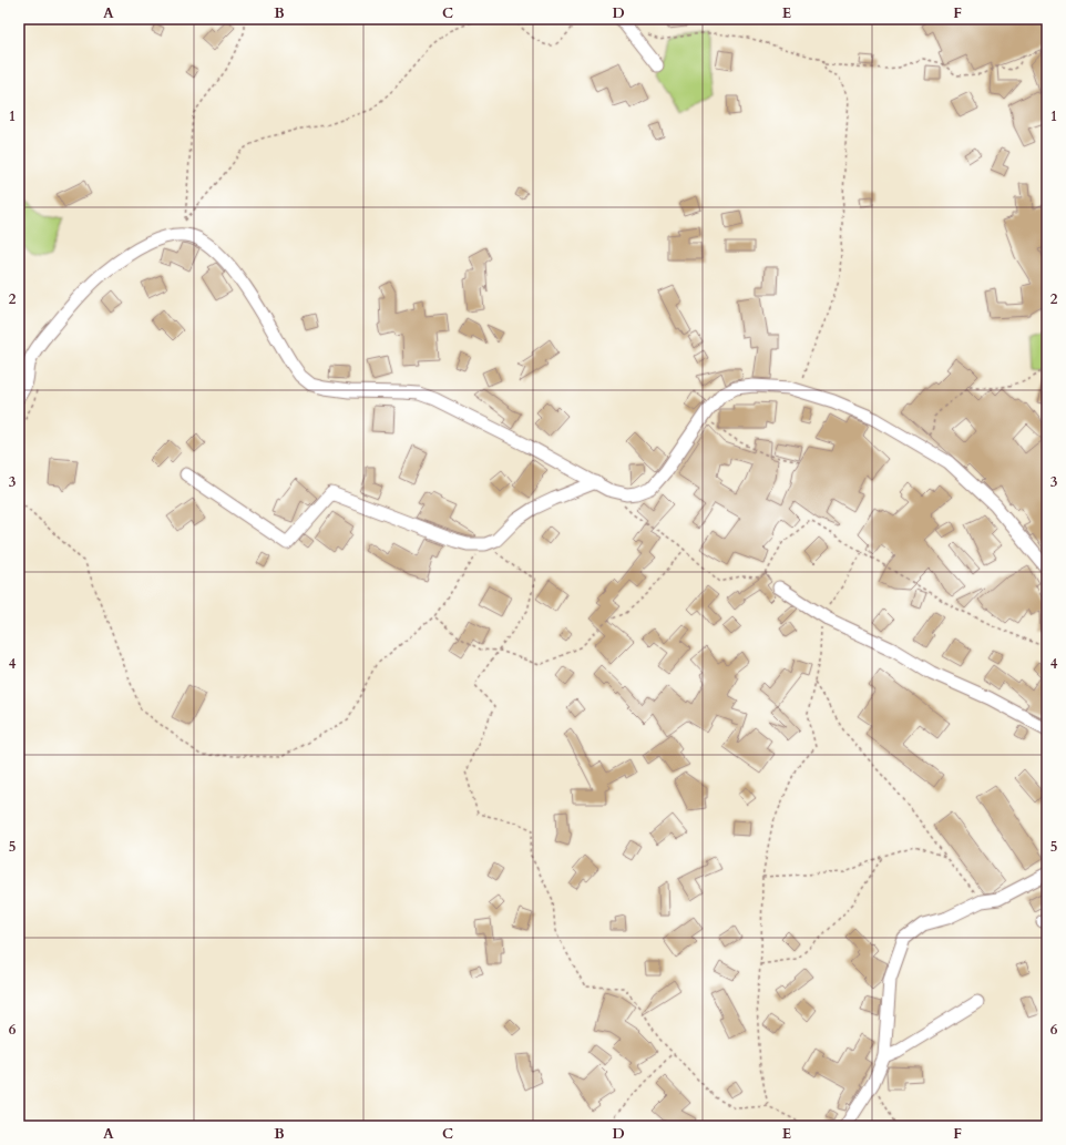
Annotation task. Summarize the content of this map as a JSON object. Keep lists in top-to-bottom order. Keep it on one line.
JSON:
{"grid":{"columns":["A","B","C","D","E","F"],"rows":["1","2","3","4","5","6"]}}
